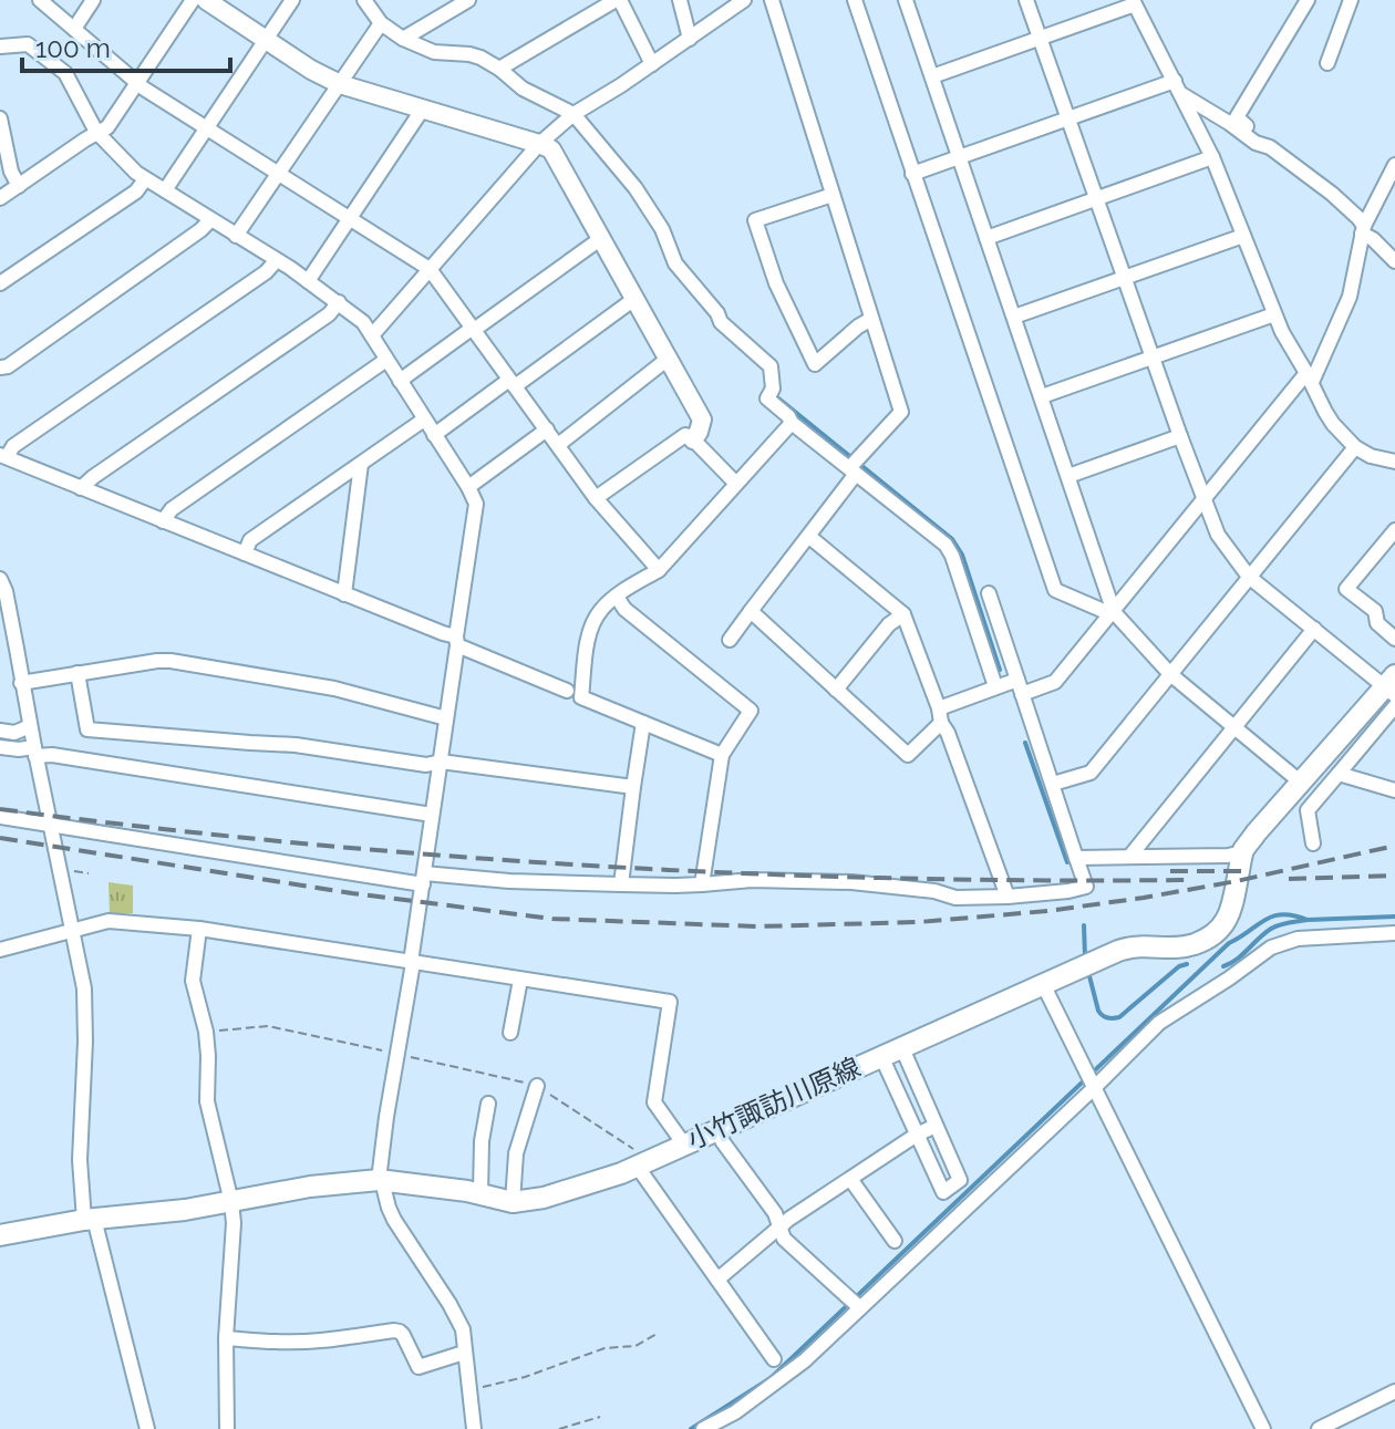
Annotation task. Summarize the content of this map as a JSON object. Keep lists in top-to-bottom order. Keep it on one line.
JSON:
{"streets":{"main road":["小竹諏訪川原線"]},"scale_bar":"100 m"}
